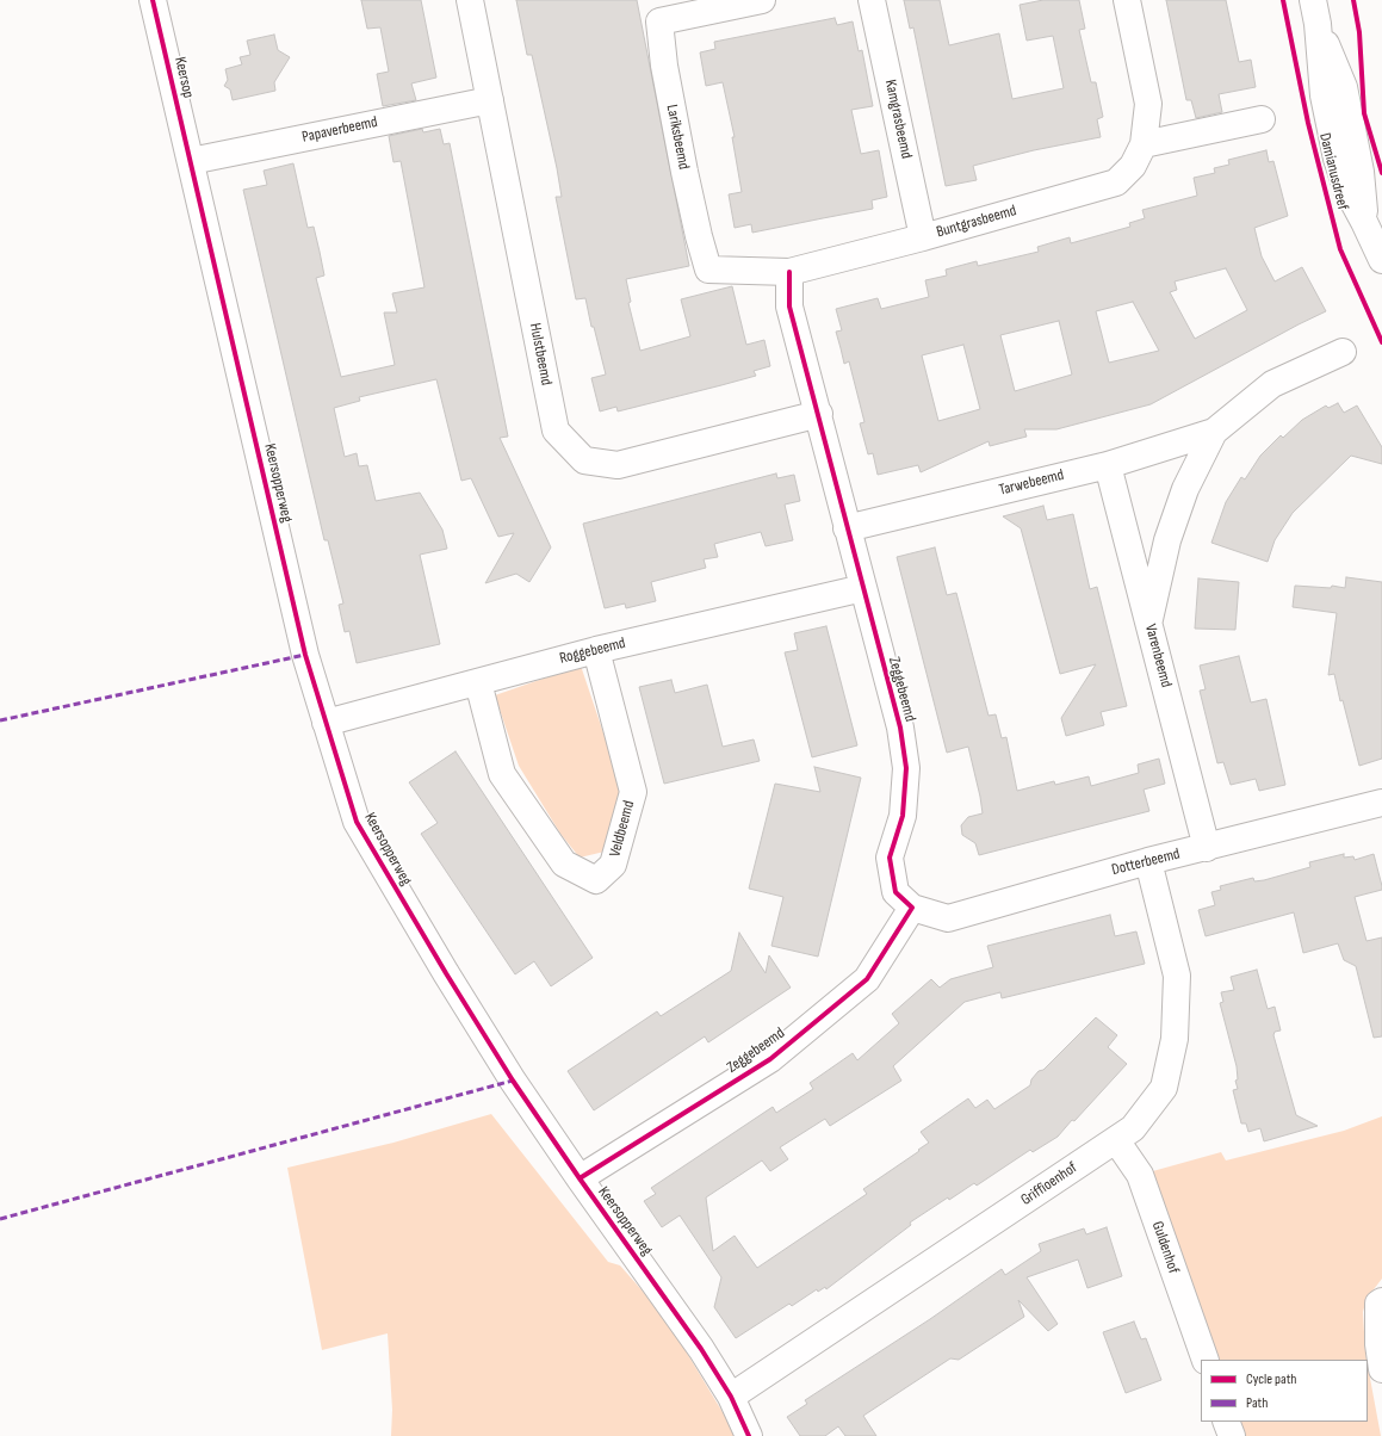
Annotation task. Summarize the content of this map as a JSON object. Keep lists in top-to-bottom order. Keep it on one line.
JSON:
{"streets":{"street":["Keersop","Kamgrasbeemd","Papaverbeemd","Lariksbeemd","Damianusdreef","Buntgrasbeemd","Hulstbeemd","Keersopperweg","Tarwebeemd","Roggebeemd","Varenbeemd","Zeggebeemd","Veldbeemd","Dotterbeemd","Griffioenhof","Guldenhof"]},"crossings":[["Keersop","Papaverbeemd"],["Keersop","Keersopperweg"],["Kamgrasbeemd","Buntgrasbeemd"],["Papaverbeemd","Hulstbeemd"],["Papaverbeemd","Keersopperweg"],["Lariksbeemd","Buntgrasbeemd"],["Lariksbeemd","Zeggebeemd"],["Buntgrasbeemd","Zeggebeemd"],["Hulstbeemd","Zeggebeemd"],["Keersopperweg","Roggebeemd"],["Keersopperweg","Zeggebeemd"],["Keersopperweg","Griffioenhof"],["Tarwebeemd","Varenbeemd"],["Tarwebeemd","Zeggebeemd"],["Roggebeemd","Zeggebeemd"],["Roggebeemd","Veldbeemd"],["Varenbeemd","Dotterbeemd"],["Zeggebeemd","Dotterbeemd"],["Dotterbeemd","Griffioenhof"],["Griffioenhof","Guldenhof"]],"legend":["Cycle path","Path"]}
